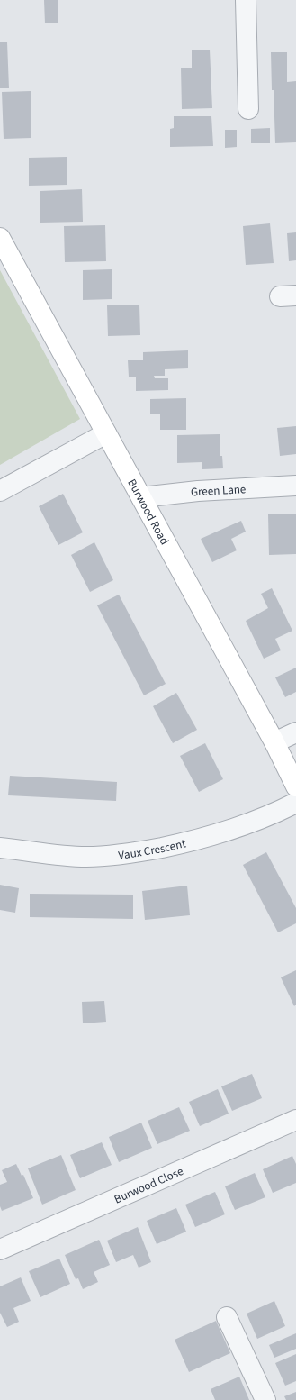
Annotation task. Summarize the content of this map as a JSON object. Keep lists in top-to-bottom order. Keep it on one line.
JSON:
{"streets":{"street":["Green Lane","Burwood Road","Vaux Crescent","Burwood Close"]},"crossings":[["Green Lane","Burwood Road"]]}
